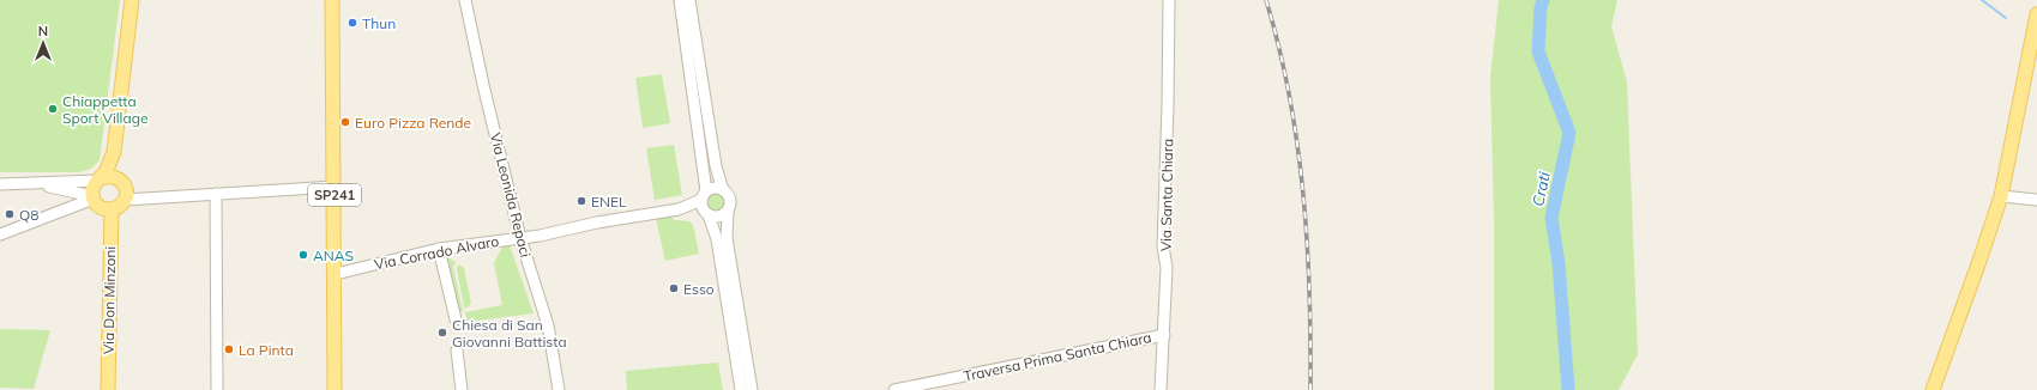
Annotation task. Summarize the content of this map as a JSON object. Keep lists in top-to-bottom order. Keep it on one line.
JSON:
{"streets":{"main road":["SP241","Via Don Minzoni"],"street":["Via Leonida Repaci","Via Santa Chiara","Via Corrado Alvaro","Traversa Prima Santa Chiara"]},"crossings":[["SP241","Via Corrado Alvaro"],["Via Leonida Repaci","Via Corrado Alvaro"],["Via Santa Chiara","Traversa Prima Santa Chiara"]],"water":["Crati"],"places":["Thun","Chiappetta Sport Village","Euro Pizza Rende","ENEL","Q8","ANAS","Esso","Chiesa di San Giovanni Battista","La Pinta"],"north":"top"}
